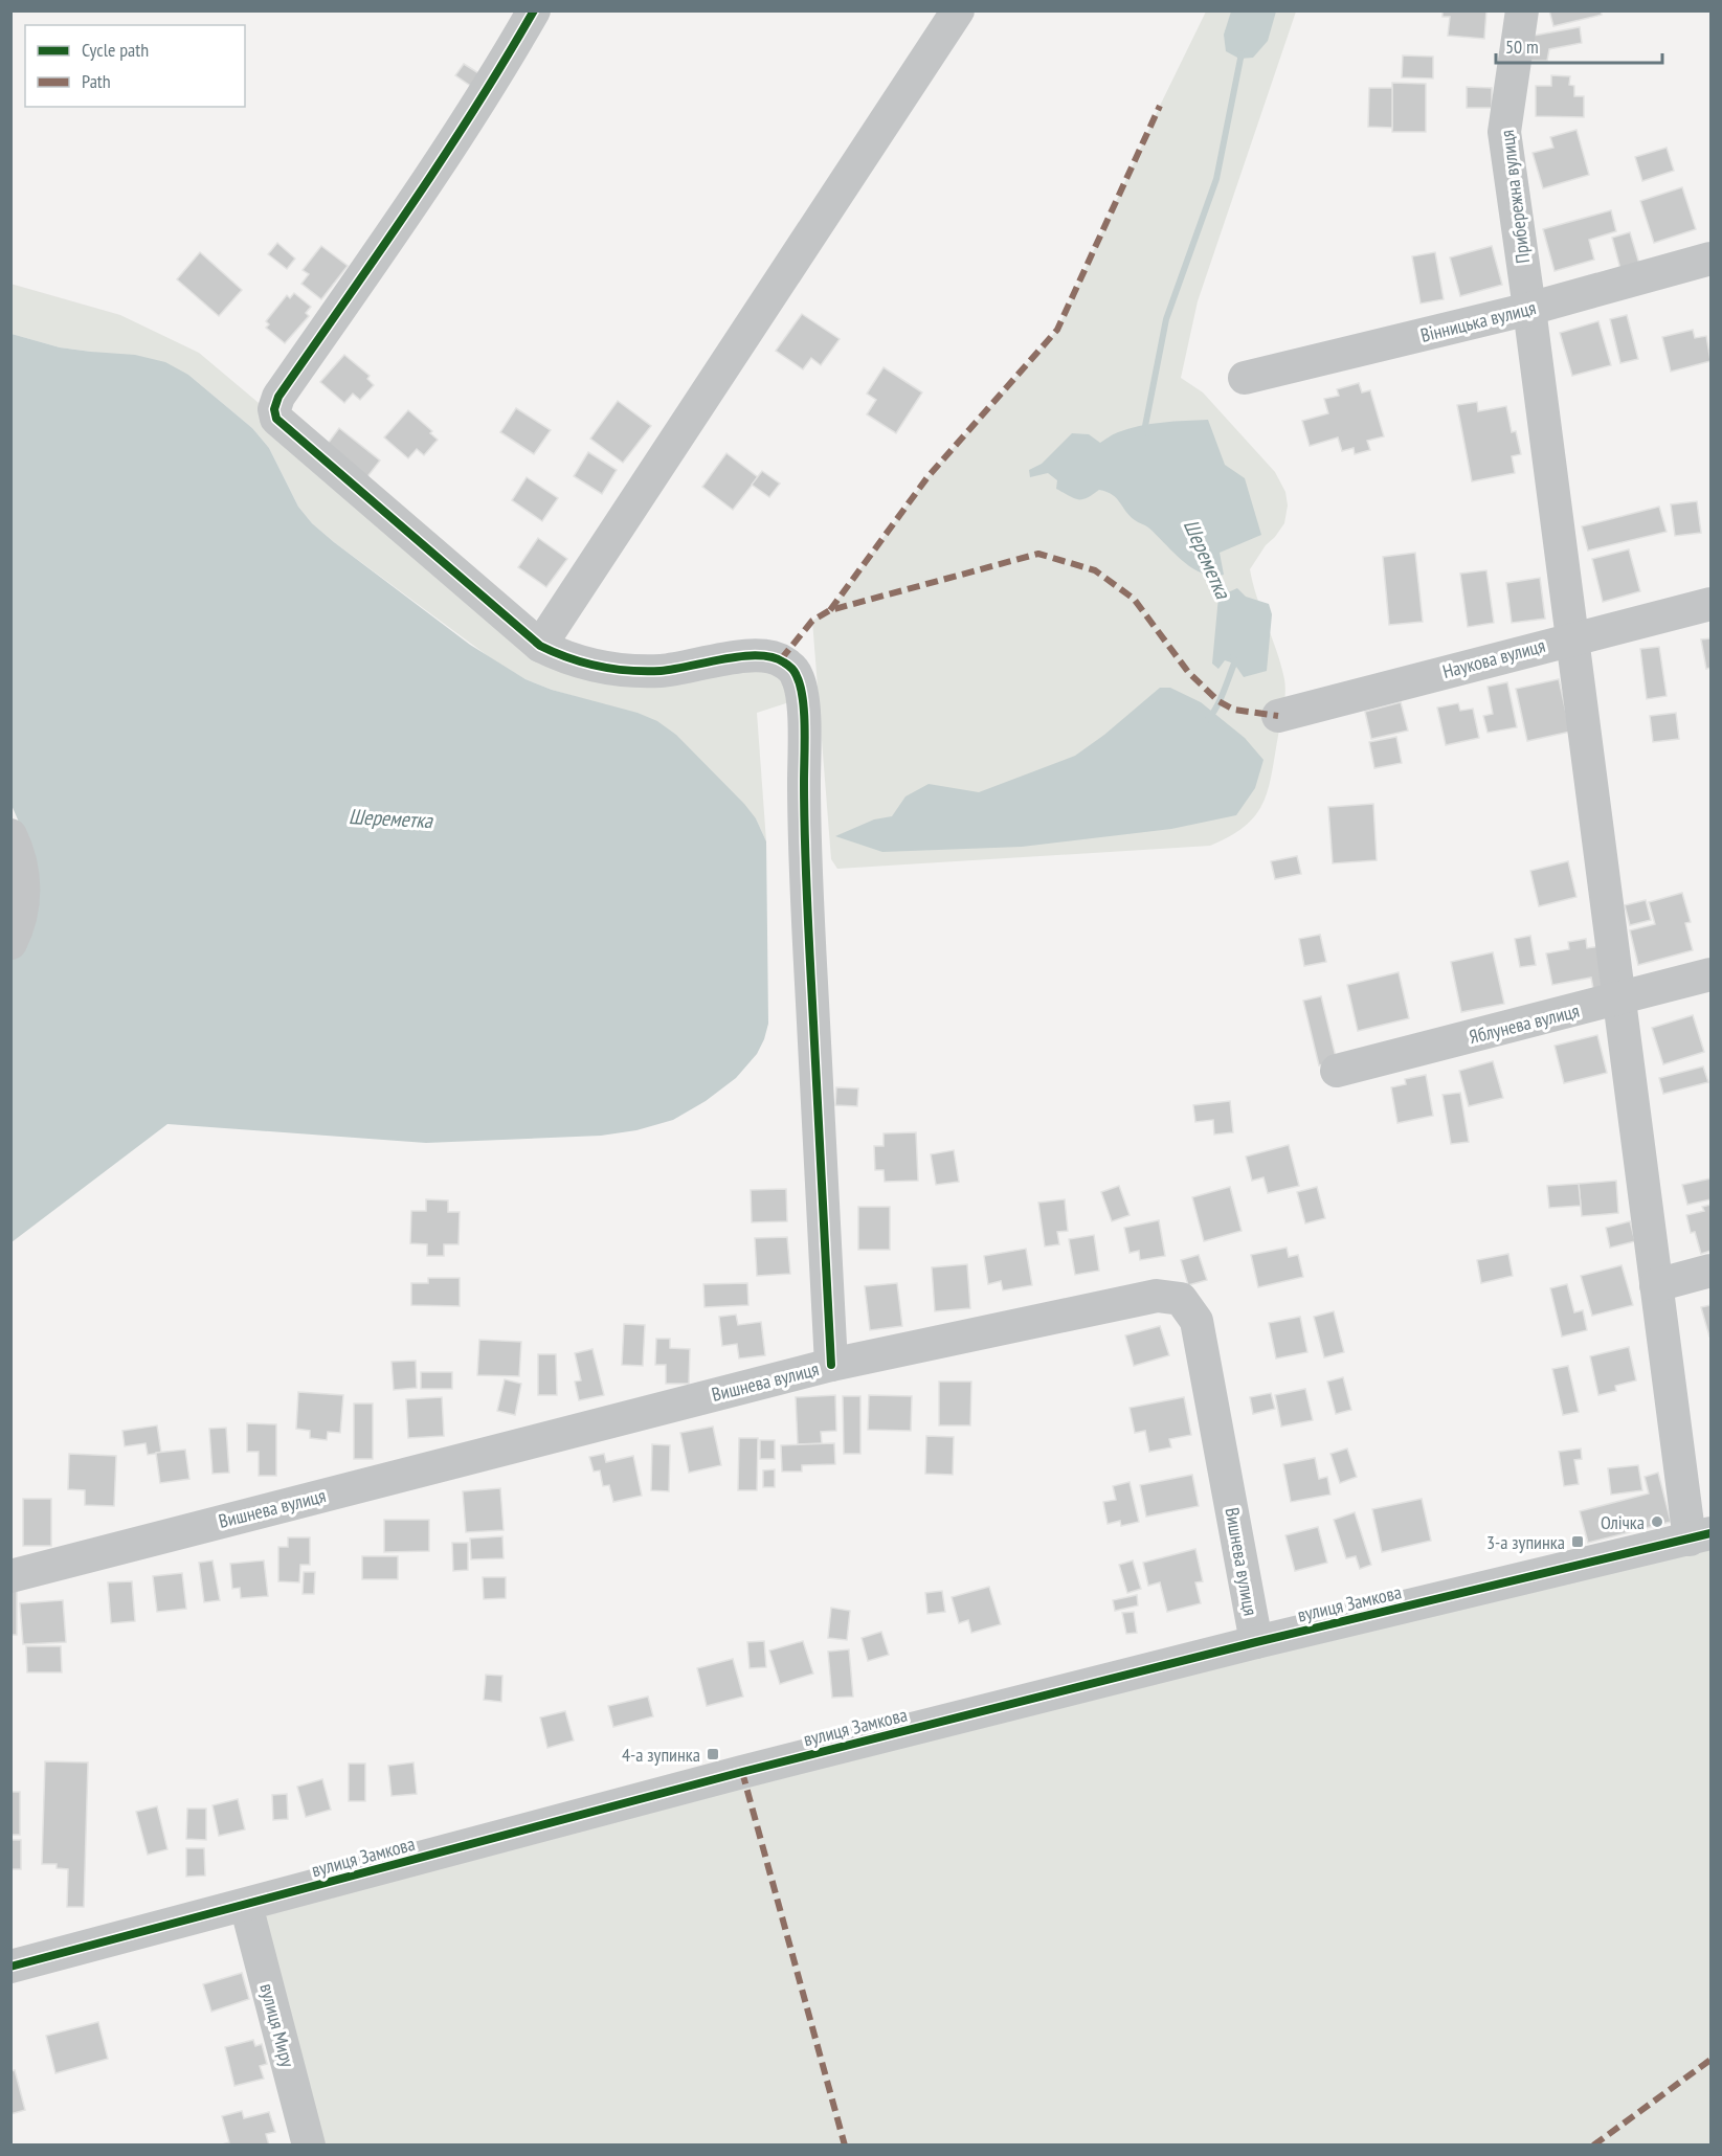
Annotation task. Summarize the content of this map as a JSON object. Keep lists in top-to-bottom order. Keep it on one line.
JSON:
{"streets":{"street":["Прибережна вулиця","Вінницька вулиця","Наукова вулиця","Яблунева вулиця","Вишнева вулиця","вулиця Замкова","вулиця Миру"]},"crossings":[["Прибережна вулиця","Вінницька вулиця"],["Прибережна вулиця","Наукова вулиця"],["Прибережна вулиця","Яблунева вулиця"],["Прибережна вулиця","вулиця Замкова"],["Вишнева вулиця","вулиця Замкова"],["вулиця Замкова","вулиця Миру"]],"water":["Шереметка"],"places":{"other":["Олічка"],"transit":["3-а зупинка","4-а зупинка"]},"legend":["Cycle path","Path"],"scale_bar":"50 m"}
